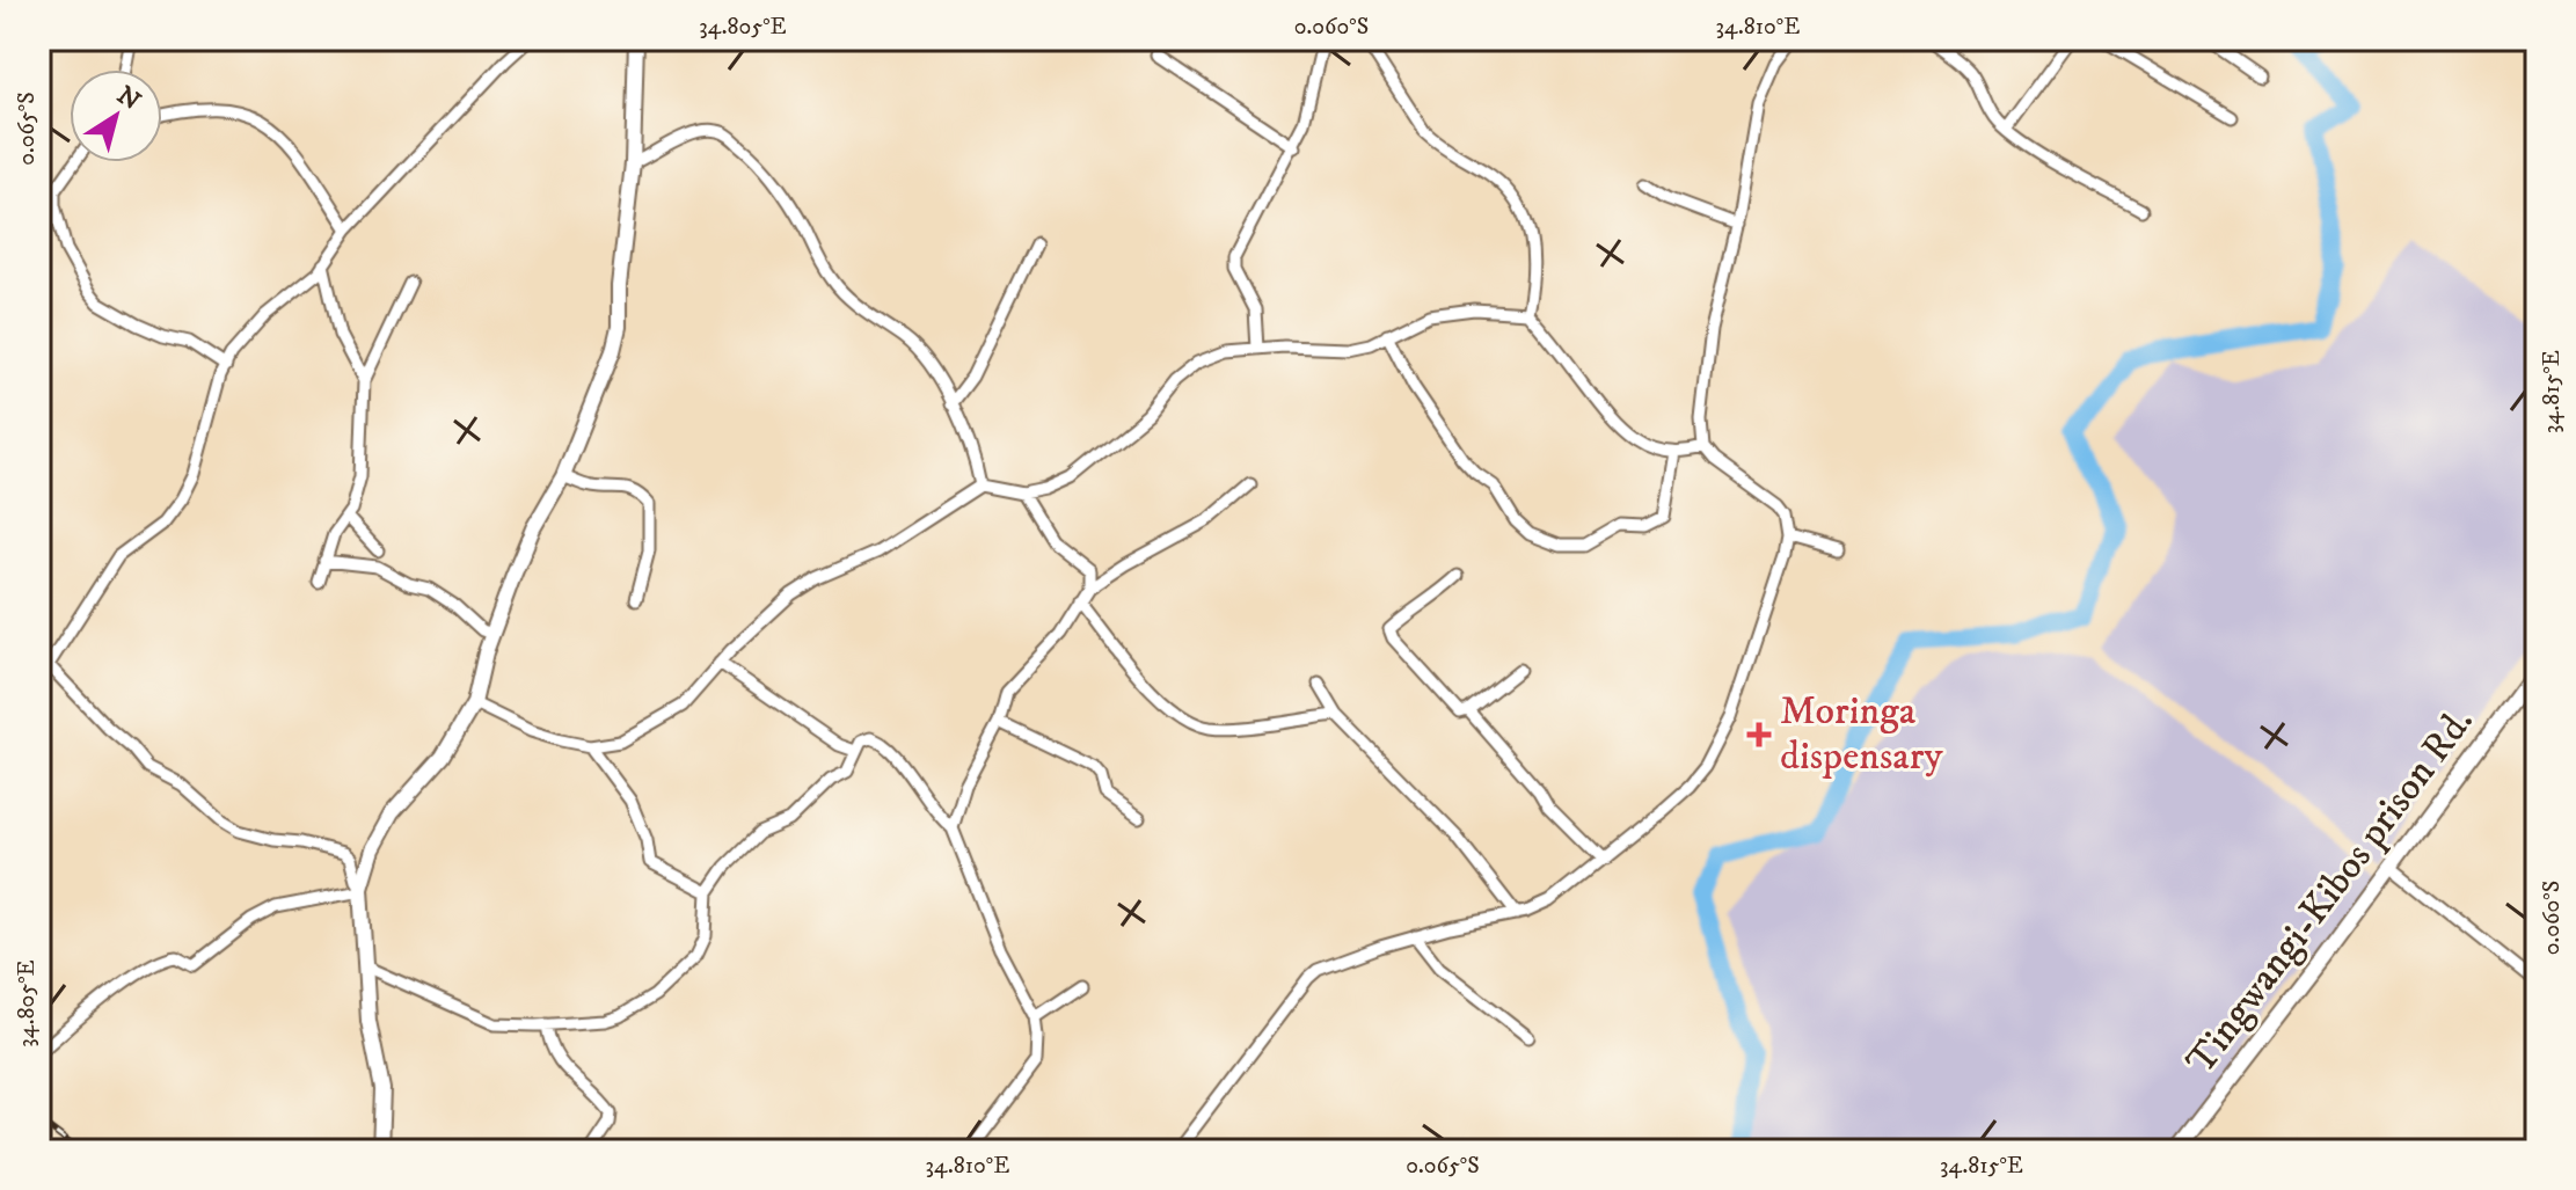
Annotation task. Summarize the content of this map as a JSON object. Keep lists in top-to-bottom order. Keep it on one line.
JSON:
{"streets":{"street":["Tingwangi-Kibos prison Rd."]},"places":{"health":["Moringa dispensary"]},"north":"top right","coordinates":["34.805°E","0.060°S","34.810°E","0.065°S","34.815°E"]}
